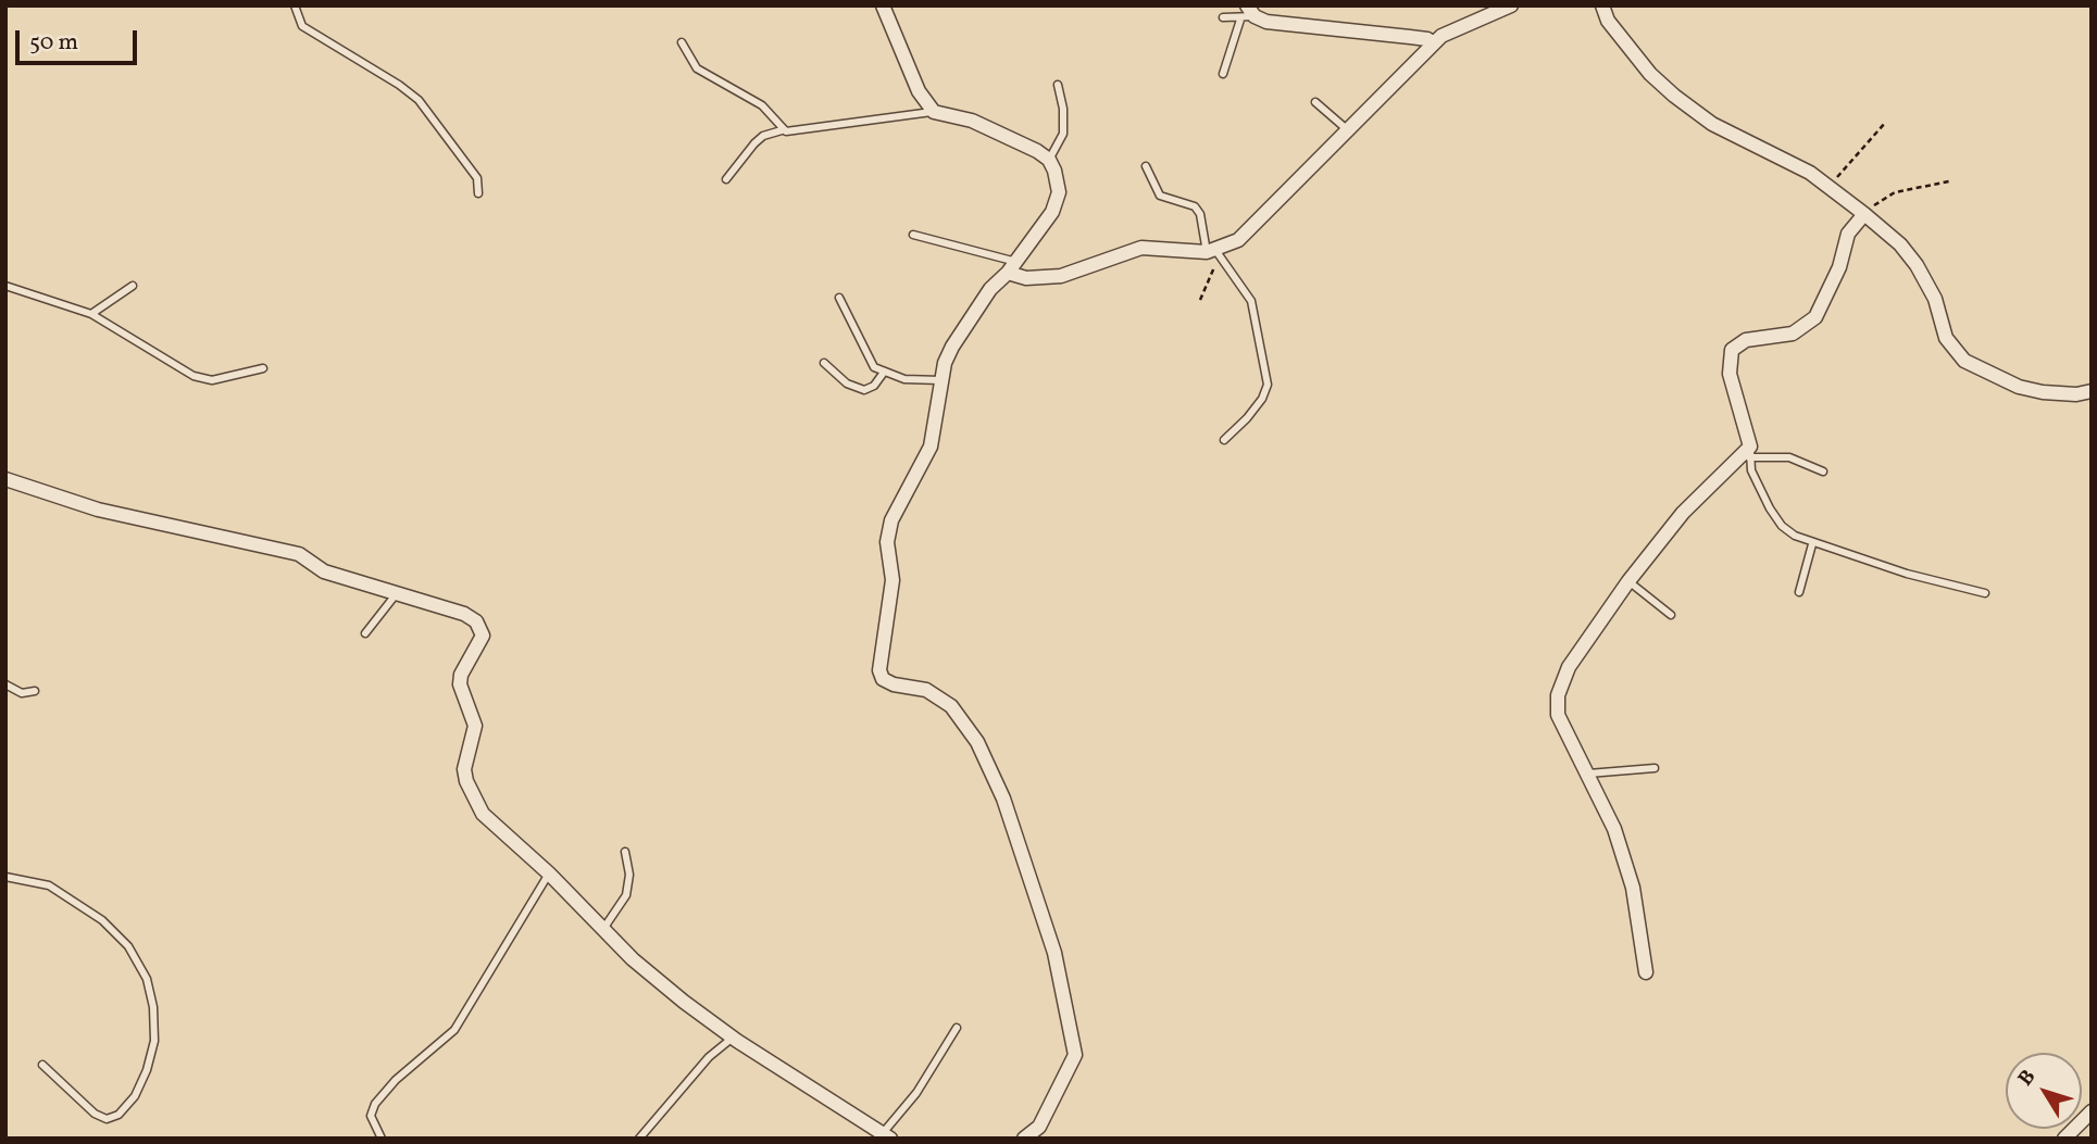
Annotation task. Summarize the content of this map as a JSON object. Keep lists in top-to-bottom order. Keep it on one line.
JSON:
{"scale_bar":"50 m","north":"top left"}
